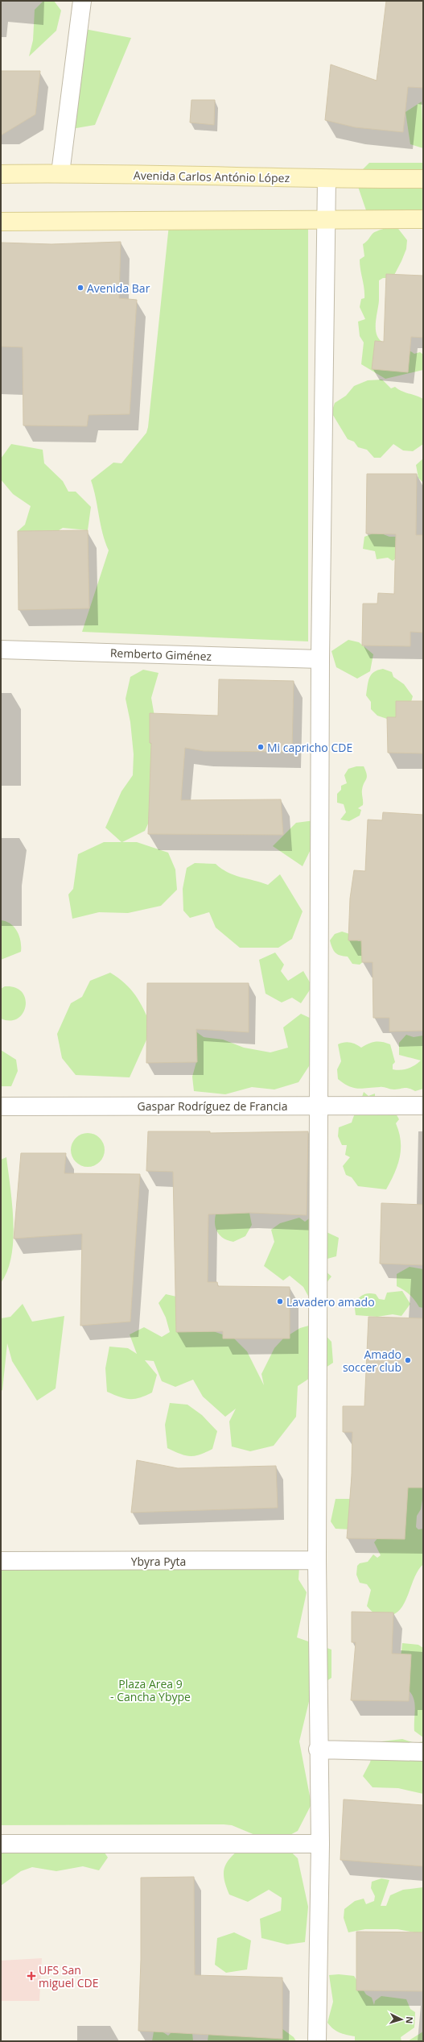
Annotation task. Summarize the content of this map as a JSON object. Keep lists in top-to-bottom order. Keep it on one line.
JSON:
{"streets":{"main road":["Avenida Carlos António López"],"street":["Remberto Giménez","Gaspar Rodríguez de Francia","Ybyra Pyta"]},"parks":["Plaza Area 9 - Cancha Ybype"],"places":{"other":["Avenida Bar","Mi capricho CDE","Lavadero amado","Amado soccer club"],"health":["UFS San miguel CDE"]},"north":"right"}
